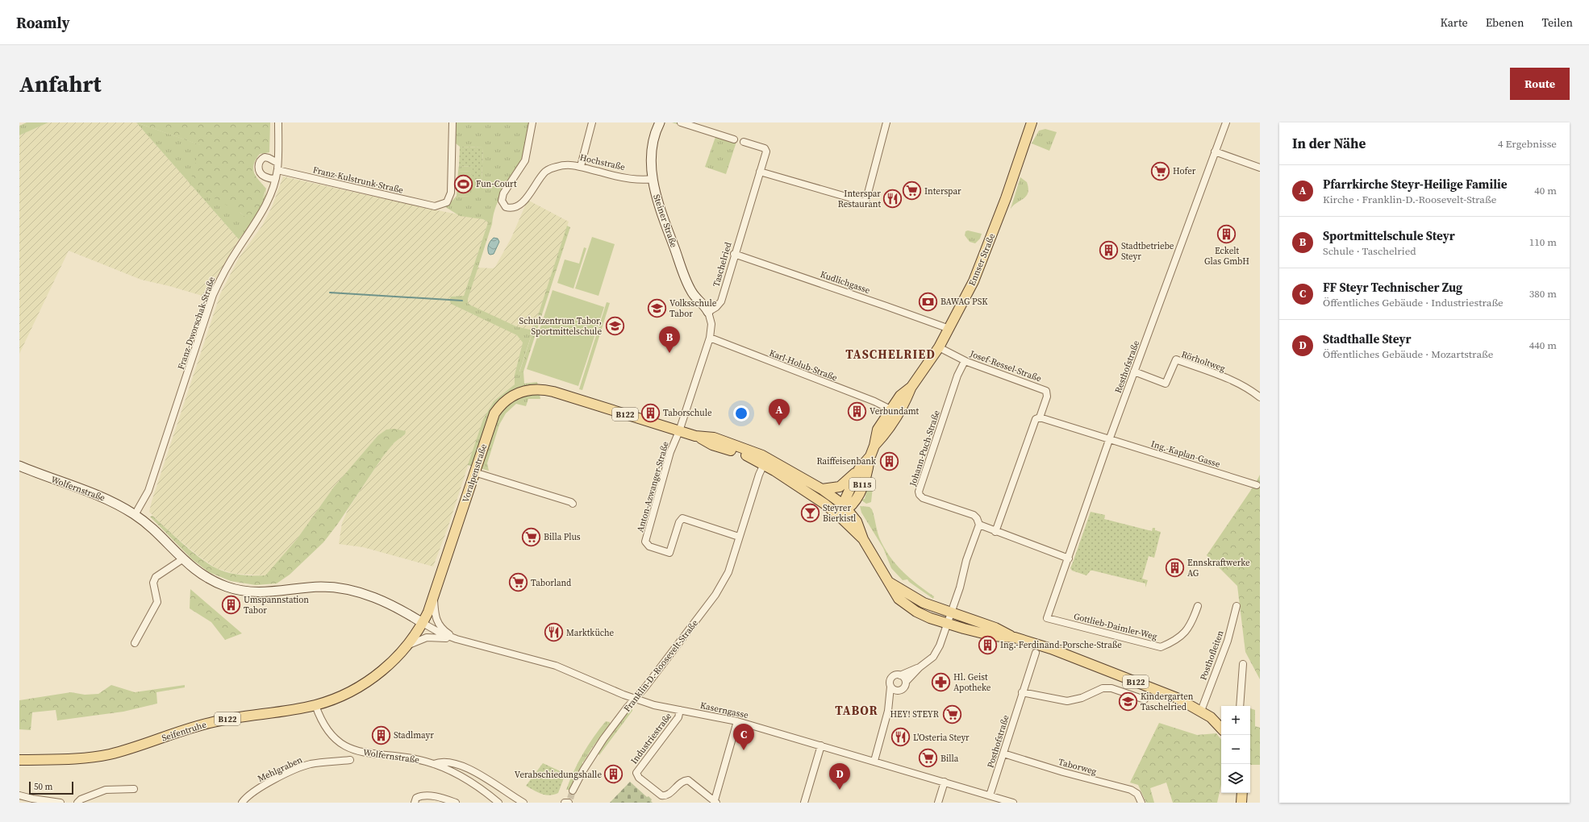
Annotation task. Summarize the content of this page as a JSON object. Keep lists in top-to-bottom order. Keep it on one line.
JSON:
{"streets":{"main road":["Steiner Straße","Ennser Straße","B122","Voralpenstraße","B115","Wolfernstraße","Seifentruhe"],"street":["Hochstraße","Franz-Kulstrunk-Straße","Taschelried","Kudlichgasse","Franz-Dworschak-Straße","Rörholtweg","Karl-Holub-Straße","Josef-Ressel-Straße","Resthofstraße","Johann-Puch-Straße","Ing.-Kaplan-Gasse","Anton-Azwanger-Straße","Gottlieb-Daimler-Weg","Posthofleiten","Franklin-D.-Roosevelt-Straße","Kaserngasse","Industriestraße","Posthofstraße","Taborweg","Mehlgraben"]},"crossings":[["Hochstraße","Steiner Straße"],["Franz-Kulstrunk-Straße","Franz-Dworschak-Straße"],["Steiner Straße","Taschelried"],["Ennser Straße","Kudlichgasse"],["Ennser Straße","Karl-Holub-Straße"],["Ennser Straße","Josef-Ressel-Straße"],["Ennser Straße","B122"],["Taschelried","Kudlichgasse"],["Franz-Dworschak-Straße","Wolfernstraße"],["Rörholtweg","Resthofstraße"],["Josef-Ressel-Straße","Johann-Puch-Straße"],["Resthofstraße","Johann-Puch-Straße"],["Resthofstraße","Ing.-Kaplan-Gasse"],["Resthofstraße","Gottlieb-Daimler-Weg"],["B122","Voralpenstraße"],["B122","Anton-Azwanger-Straße"],["B122","Posthofleiten"],["B122","Franklin-D.-Roosevelt-Straße"],["B122","Posthofstraße"],["Voralpenstraße","Anton-Azwanger-Straße"],["Voralpenstraße","Wolfernstraße"],["Voralpenstraße","Kaserngasse"],["Voralpenstraße","Seifentruhe"],["Anton-Azwanger-Straße","Franklin-D.-Roosevelt-Straße"],["Wolfernstraße","Kaserngasse"],["Wolfernstraße","Seifentruhe"],["Franklin-D.-Roosevelt-Straße","Kaserngasse"],["Kaserngasse","Industriestraße"],["Kaserngasse","Posthofstraße"],["Posthofstraße","Taborweg"]],"districts":["TASCHELRIED","TABOR"],"places":{"supermarket":["Hofer","Interspar","Billa Plus","Taborland","HEY! STEYR","Billa"],"sports":["Fun-Court"],"restaurant":["Interspar Restaurant","Marktküche","L'Osteria Steyr"],"building":["Eckelt Glas GmbH","Stadtbetriebe Steyr","Verbundamt","Taborschule","Raiffeisenbank","Ennskraftwerke AG","Umspannstation Tabor","Ing.-Ferdinand-Porsche-Straße","Stadlmayr","Verabschiedungshalle"],"bank":["BAWAG PSK"],"school or university":["Volksschule Tabor","Schulzentrum Tabor, Sportmittelschule","Kindergarten Taschelried"],"bar":["Steyrer Bierkistl"],"pharmacy":["Hl. Geist Apotheke"]},"scale_bar":"50 m","page":{"header":"Roamly","nav":["Karte","Ebenen","Teilen"],"buttons":"Route","title":"Anfahrt","heading":["In der Nähe","4 Ergebnisse"],"list":[{"mark":"A","name":"Pfarrkirche Steyr-Heilige Familie","note":"Kirche · Franklin-D.-Roosevelt-Straße","value":"40 m"},{"mark":"B","name":"Sportmittelschule Steyr","note":"Schule · Taschelried","value":"110 m"},{"mark":"C","name":"FF Steyr Technischer Zug","note":"Öffentliches Gebäude · Industriestraße","value":"380 m"},{"mark":"D","name":"Stadthalle Steyr","note":"Öffentliches Gebäude · Mozartstraße","value":"440 m"}],"pins":["B","A","C","D"],"map_buttons":["+","−"],"scale":"50 m"}}
